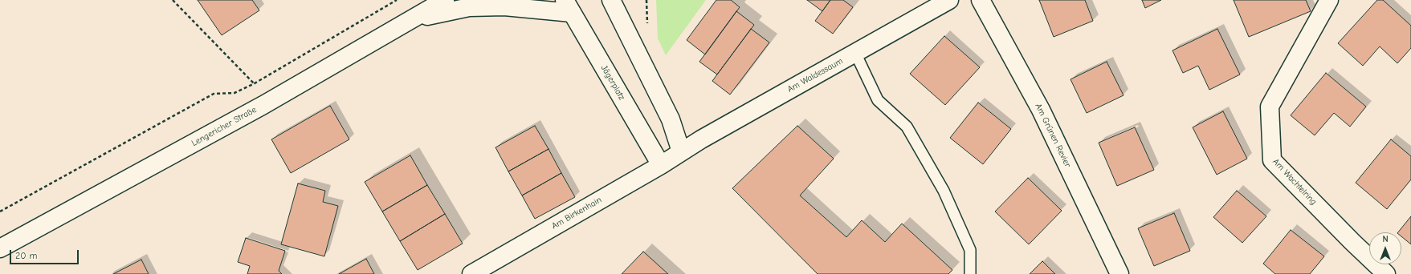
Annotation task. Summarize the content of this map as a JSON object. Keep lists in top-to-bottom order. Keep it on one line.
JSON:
{"streets":{"street":["Am Waldessaum","Jägerplatz","Lengericher Straße","Am Grünen Revier","Am Wachtelring","Am Birkenhain"]},"crossings":[["Am Waldessaum","Am Birkenhain"],["Jägerplatz","Am Birkenhain"]],"scale_bar":"20 m","north":"top"}
